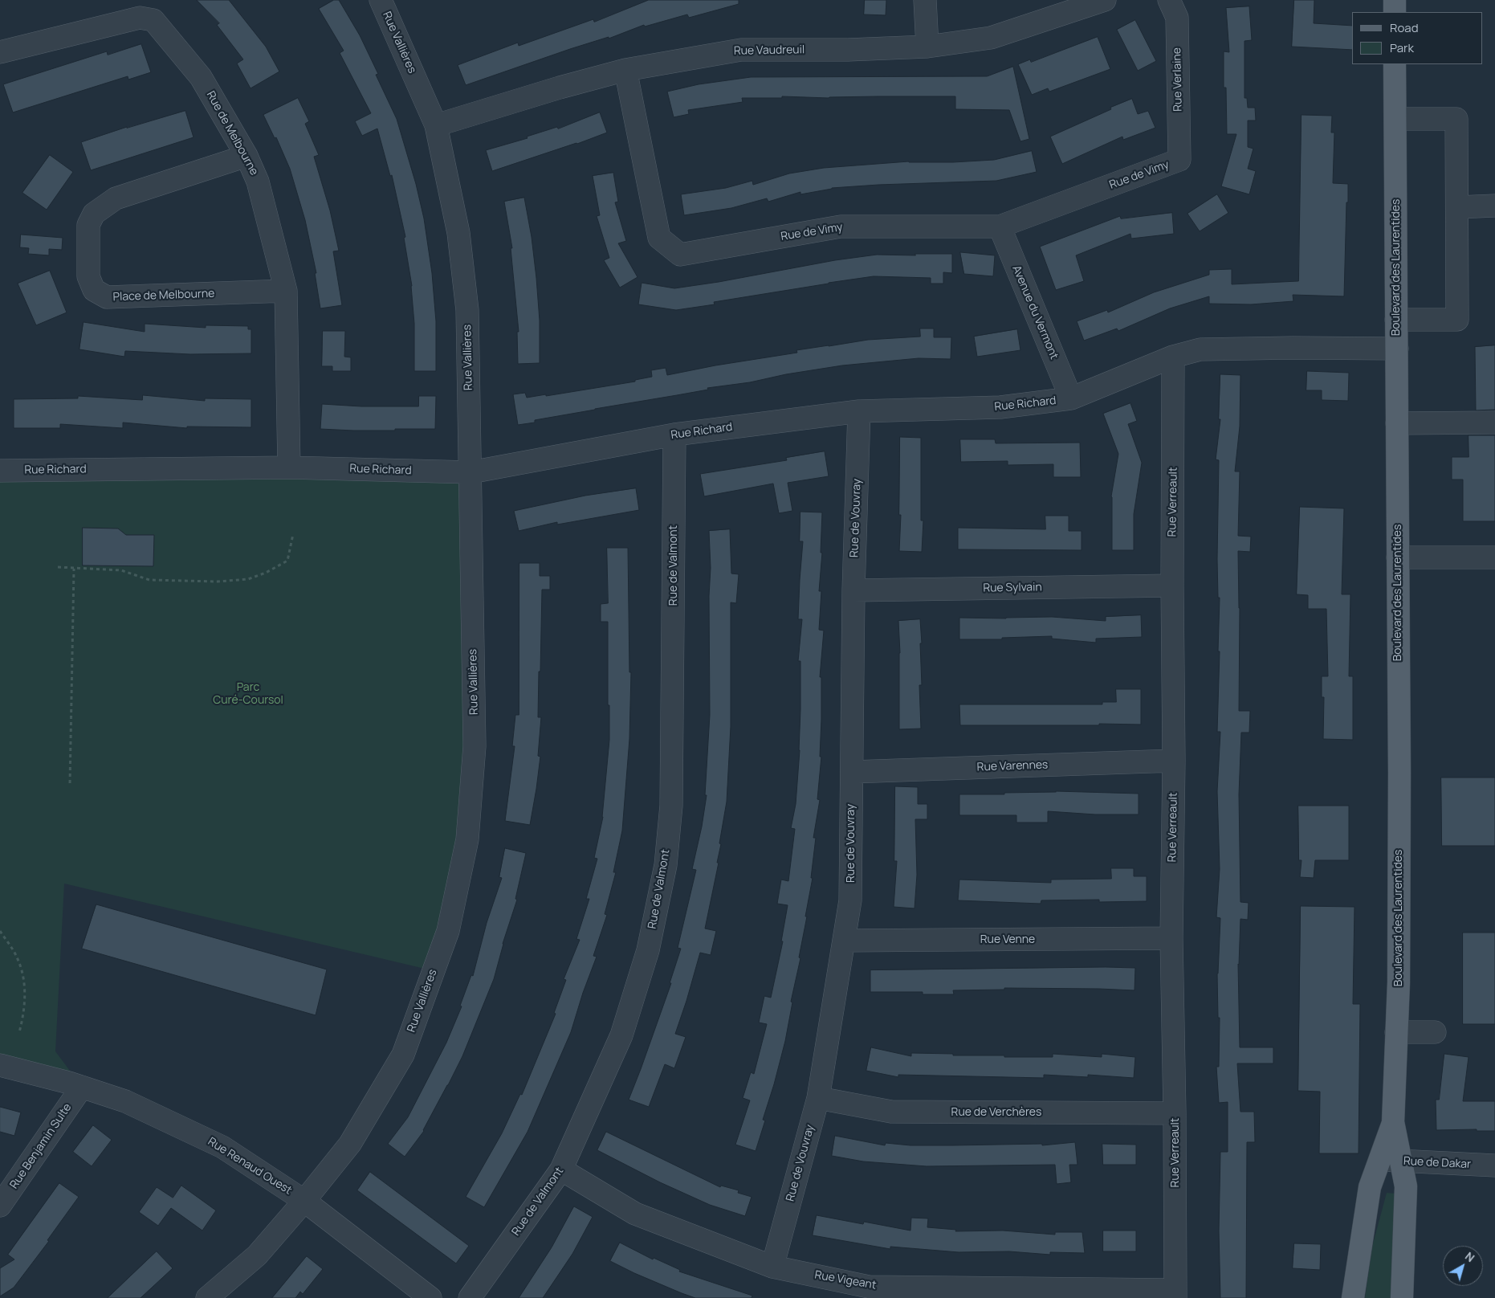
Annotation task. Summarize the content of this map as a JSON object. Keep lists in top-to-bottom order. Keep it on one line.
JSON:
{"streets":{"main road":["Boulevard des Laurentides"],"street":["Rue Vallières","Rue Vaudreuil","Rue Verlaine","Rue de Melbourne","Rue de Vimy","Place de Melbourne","Avenue du Vermont","Rue Richard","Rue Verreault","Rue de Vouvray","Rue de Valmont","Rue Sylvain","Rue Varennes","Rue Venne","Rue de Verchères","Rue Benjamin Sulte","Rue de Dakar","Rue Renaud Ouest","Rue Vigeant"]},"crossings":[["Rue Vallières","Rue Vaudreuil"],["Rue Vallières","Rue Richard"],["Rue Vallières","Rue Renaud Ouest"],["Rue Vaudreuil","Rue de Vimy"],["Rue Verlaine","Rue de Vimy"],["Rue de Melbourne","Place de Melbourne"],["Rue de Melbourne","Rue Richard"],["Rue de Vimy","Avenue du Vermont"],["Boulevard des Laurentides","Rue Richard"],["Boulevard des Laurentides","Rue de Dakar"],["Avenue du Vermont","Rue Richard"],["Rue Richard","Rue Verreault"],["Rue Richard","Rue de Vouvray"],["Rue Richard","Rue de Valmont"],["Rue Verreault","Rue Sylvain"],["Rue Verreault","Rue Varennes"],["Rue Verreault","Rue Venne"],["Rue Verreault","Rue de Verchères"],["Rue Verreault","Rue Vigeant"],["Rue de Vouvray","Rue Sylvain"],["Rue de Vouvray","Rue Varennes"],["Rue de Vouvray","Rue Venne"],["Rue de Vouvray","Rue de Verchères"],["Rue de Vouvray","Rue Vigeant"],["Rue de Valmont","Rue Vigeant"],["Rue Benjamin Sulte","Rue Renaud Ouest"]],"parks":["Parc Curé-Coursol"],"legend":["Road","Park"],"north":"top right"}
